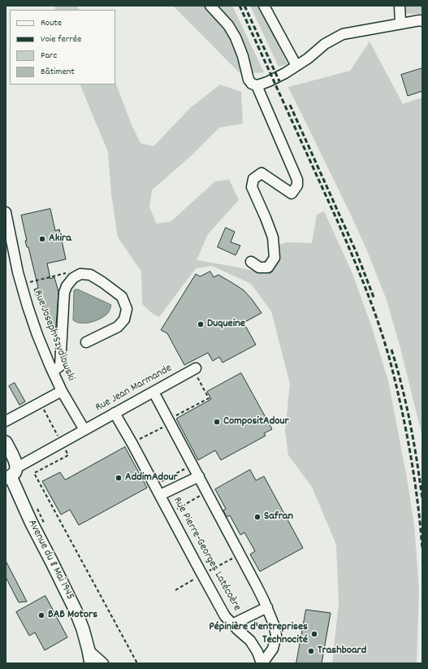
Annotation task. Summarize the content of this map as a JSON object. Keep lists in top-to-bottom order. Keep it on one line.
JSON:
{"streets":{"main road":["Avenue du 8 Mai 1945"],"street":["Rue Joseph Szydlowski","Rue Jean Marmande","Rue Pierre-Georges Latécoère"]},"crossings":[["Rue Jean Marmande","Rue Pierre-Georges Latécoère"],["Rue Jean Marmande","Avenue du 8 Mai 1945"]],"places":["Akira","Duqueine","CompositAdour","AddimAdour","Safran","BAB Motors","Pépinière d'entreprises Technocité","Trashboard"],"legend":["Route","Voie ferrée","Parc","Bâtiment"]}
